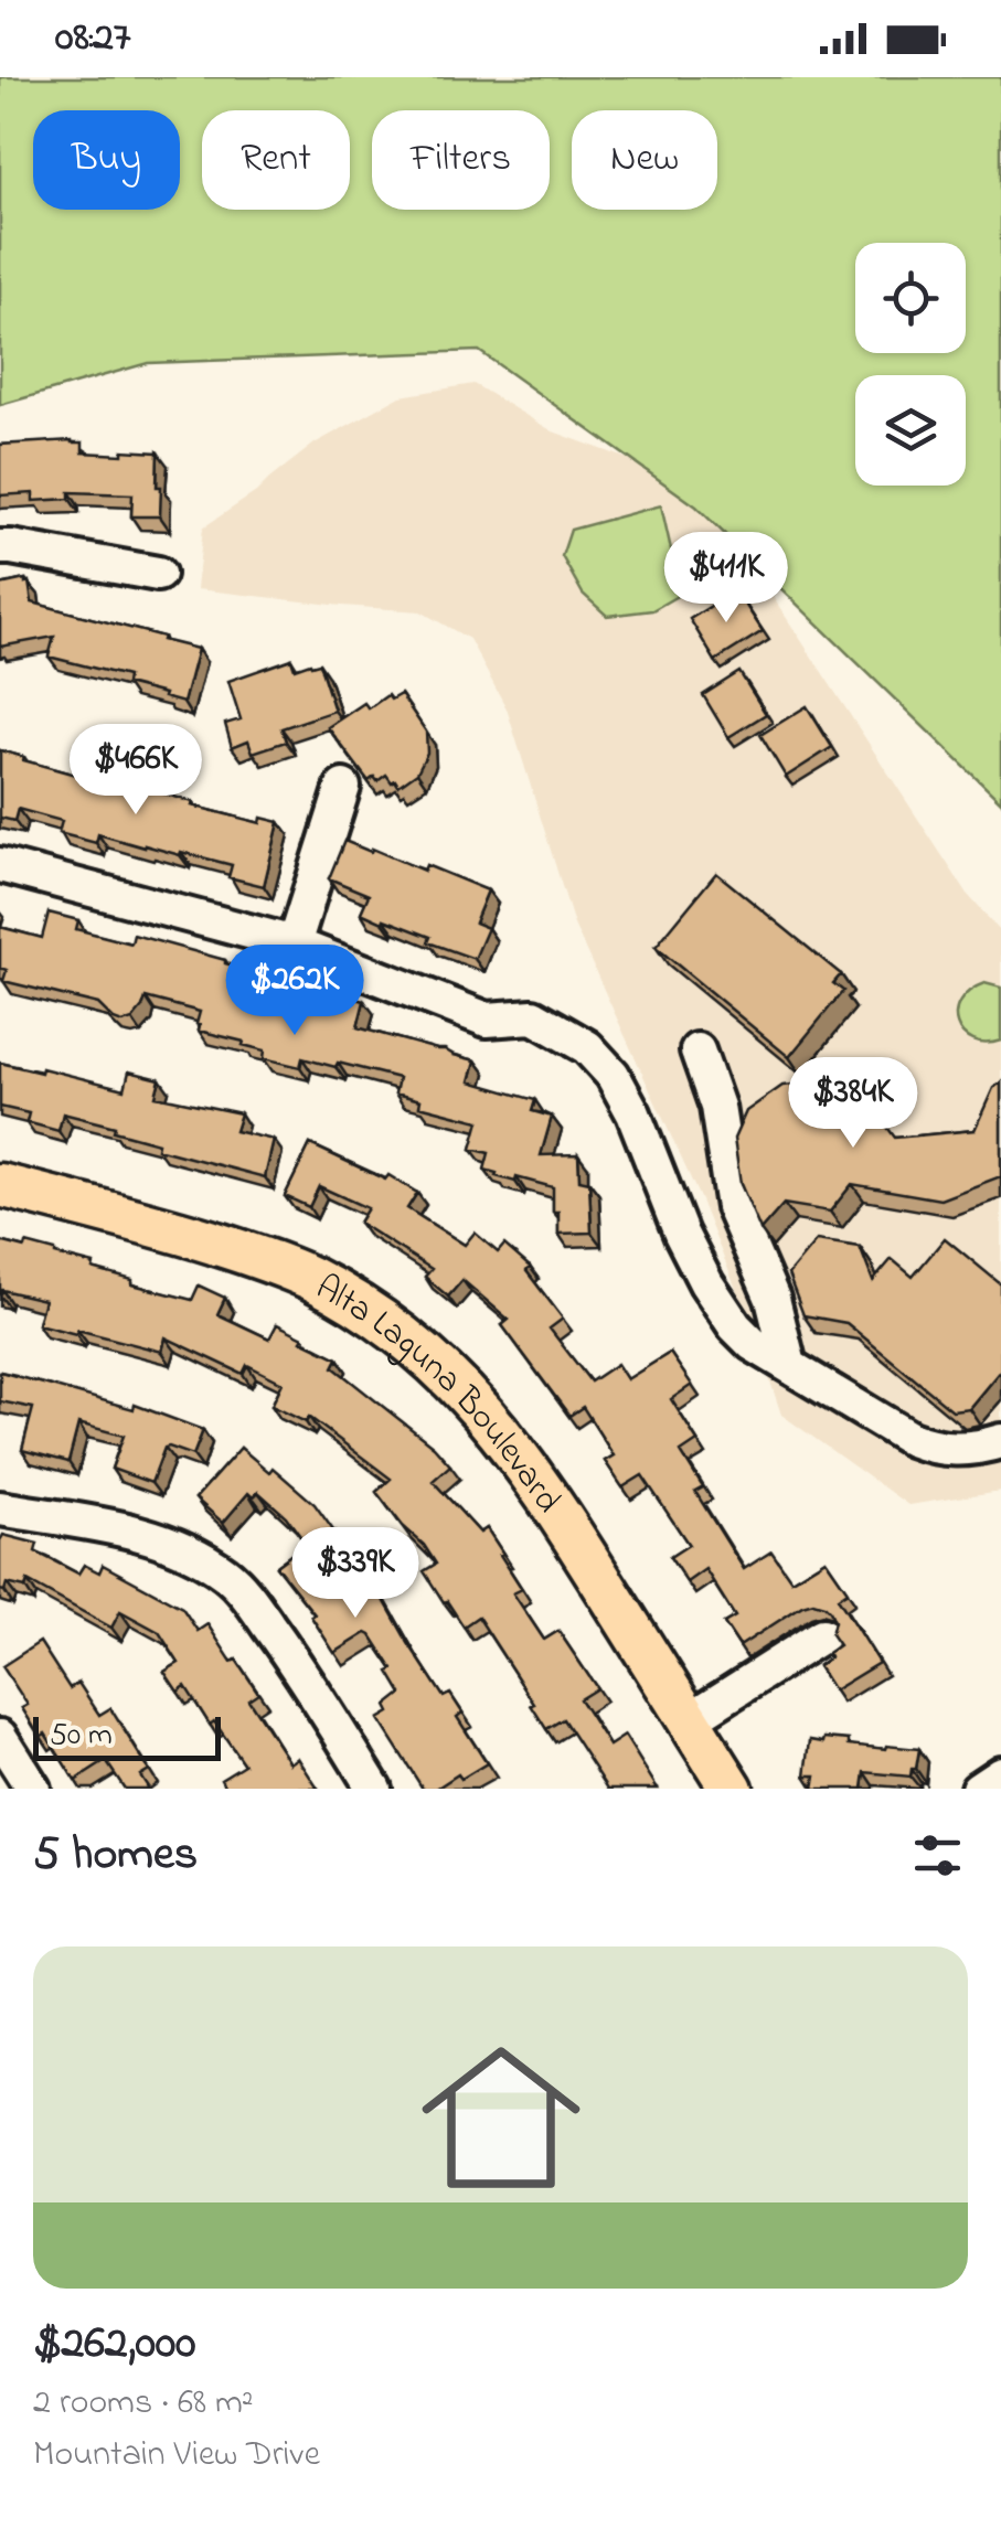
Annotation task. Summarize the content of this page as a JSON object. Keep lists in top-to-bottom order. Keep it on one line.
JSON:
{"streets":{"main road":["Alta Laguna Boulevard"]},"scale_bar":"50 m","page":{"status":"08:27","chip":["Buy","Rent","Filters","New"],"price":["$411K","$466K","$262K","$384K","$339K"],"scale":"50 m","heading":"5 homes","list":[{"name":"$262,000","note":"2 rooms · 68 m² · Mountain View Drive"}]}}
